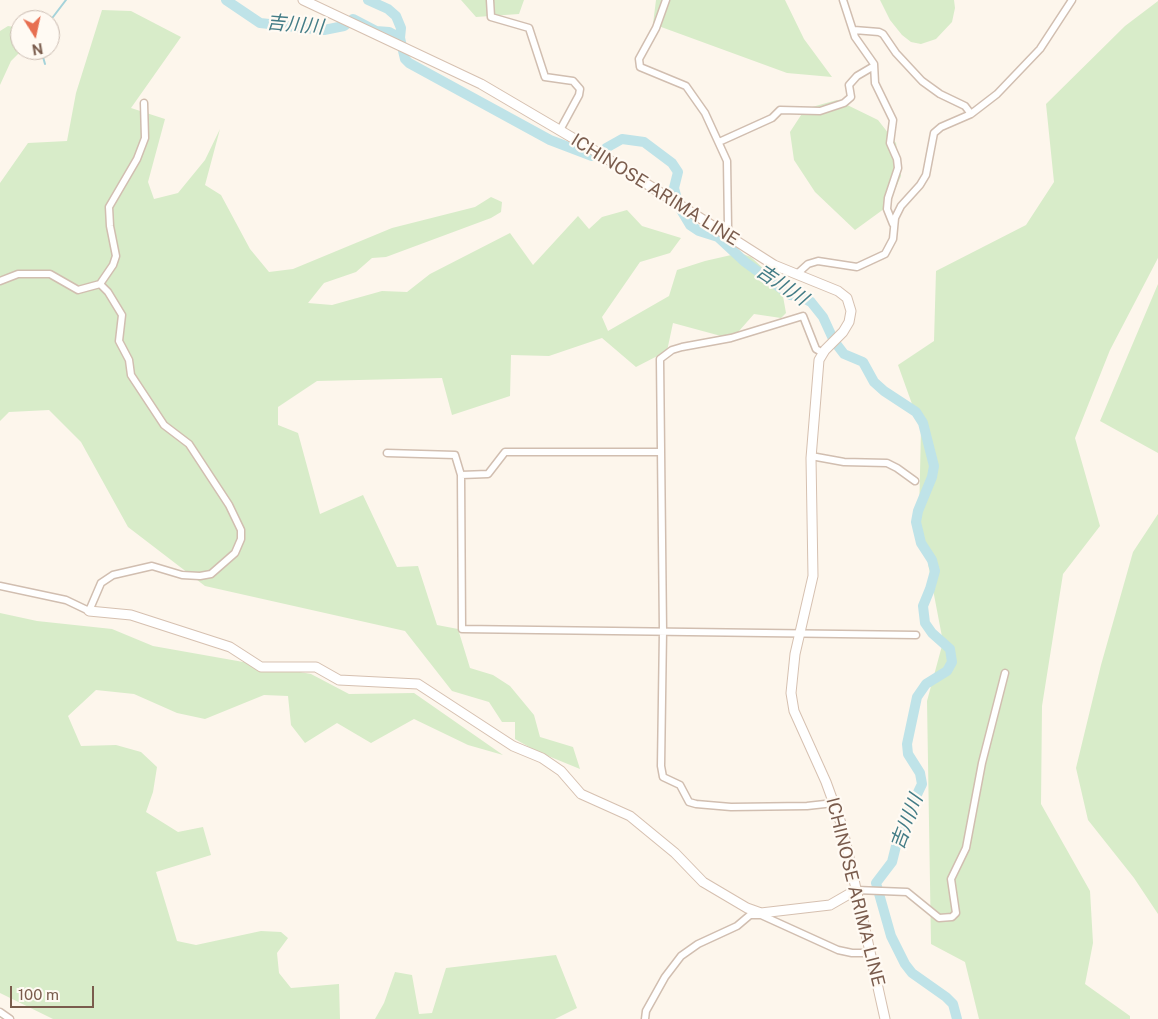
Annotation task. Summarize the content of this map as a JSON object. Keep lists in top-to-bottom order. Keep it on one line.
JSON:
{"streets":{"main road":["ICHINOSE ARIMA LINE"]},"water":["吉川川"],"scale_bar":"100 m","north":"bottom"}
